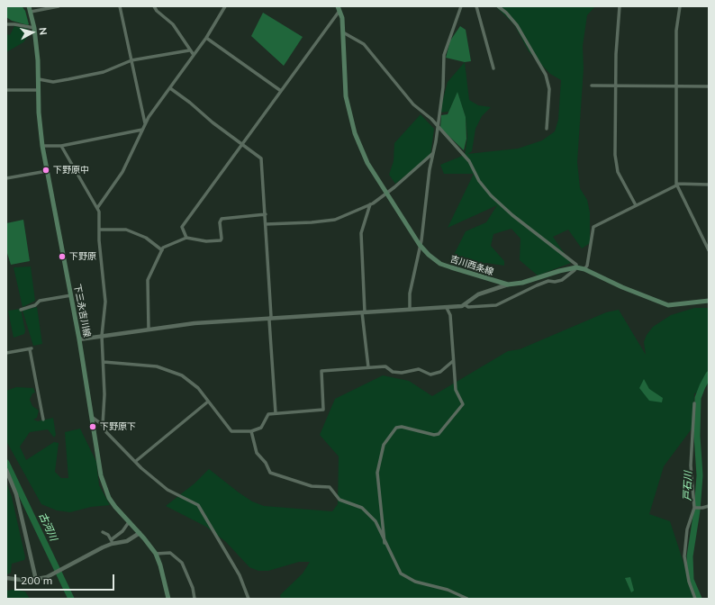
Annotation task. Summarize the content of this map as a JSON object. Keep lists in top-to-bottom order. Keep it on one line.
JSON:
{"streets":{"main road":["吉川西条線","下三永吉川線"]},"water":["戸石川","古河川"],"places":["下野原中","下野原","下野原下"],"scale_bar":"200 m","north":"right"}
